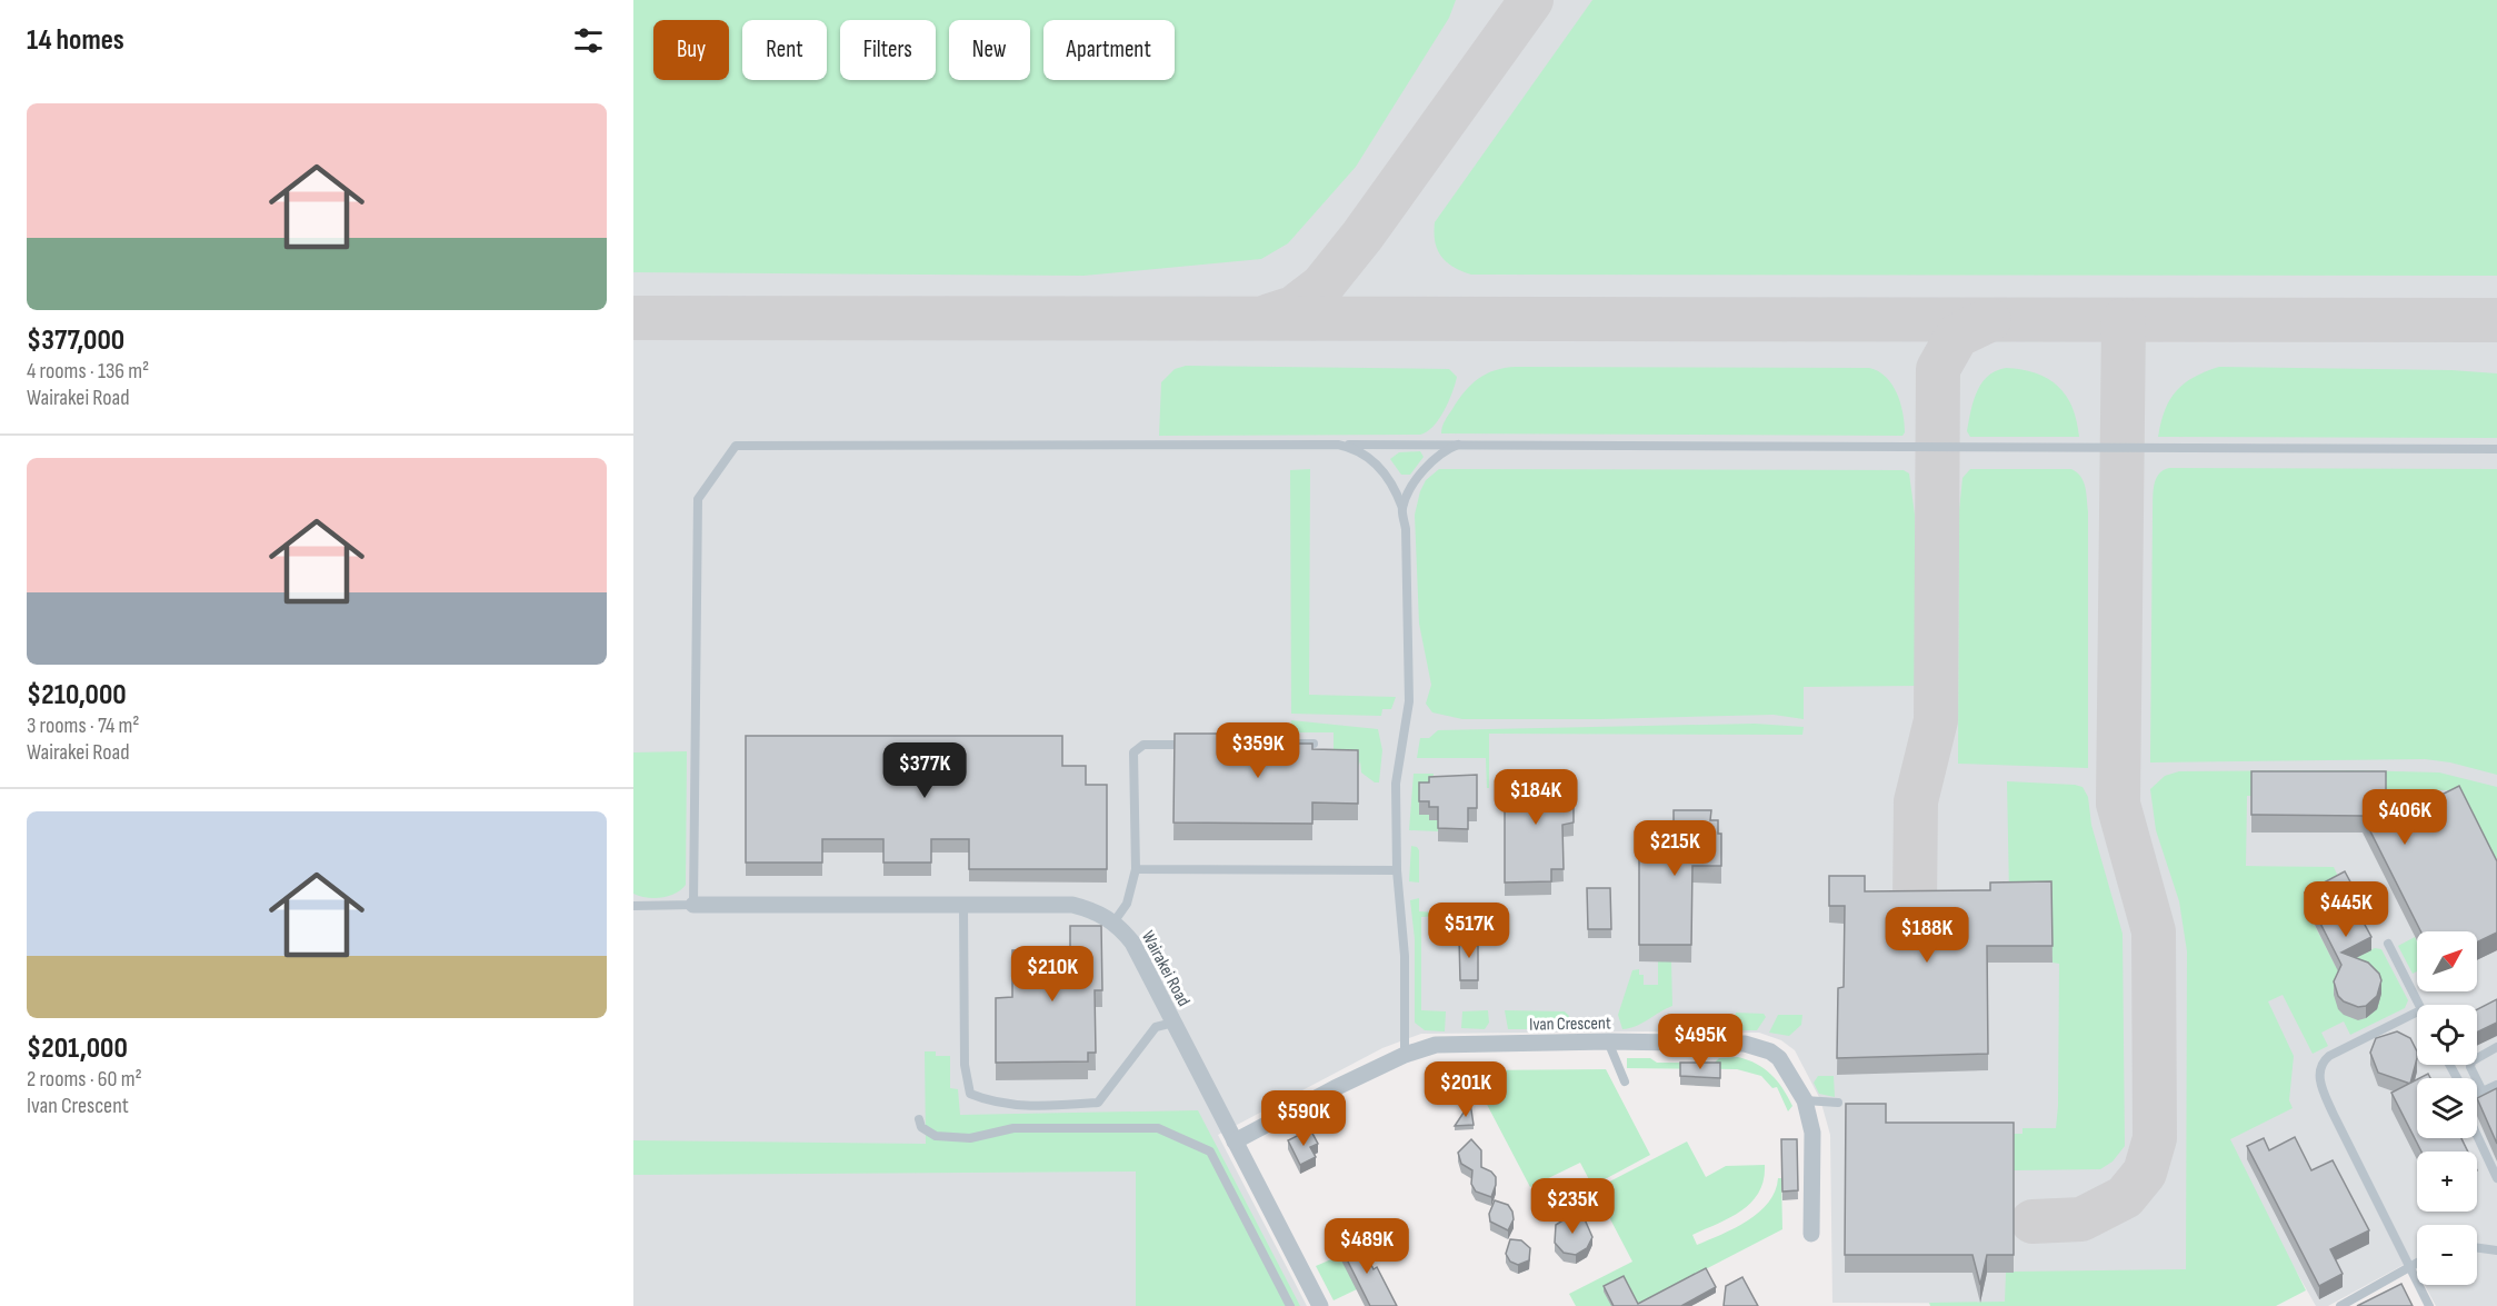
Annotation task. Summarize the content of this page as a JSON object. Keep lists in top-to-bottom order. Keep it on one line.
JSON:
{"streets":{"street":["Wairakei Road","Ivan Crescent"]},"crossings":[["Wairakei Road","Ivan Crescent"]],"north":"top right","page":{"heading":"14 homes","chip":["Buy","Rent","Filters","New","Apartment"],"list":[{"name":"$377,000","note":"4 rooms · 136 m² · Wairakei Road"},{"name":"$210,000","note":"3 rooms · 74 m² · Wairakei Road"},{"name":"$201,000","note":"2 rooms · 60 m² · Ivan Crescent"}],"price":["$359K","$377K","$184K","$406K","$215K","$445K","$517K","$188K","$210K","$495K","$201K","$590K","$235K","$489K"],"map_buttons":["+","−"]}}
